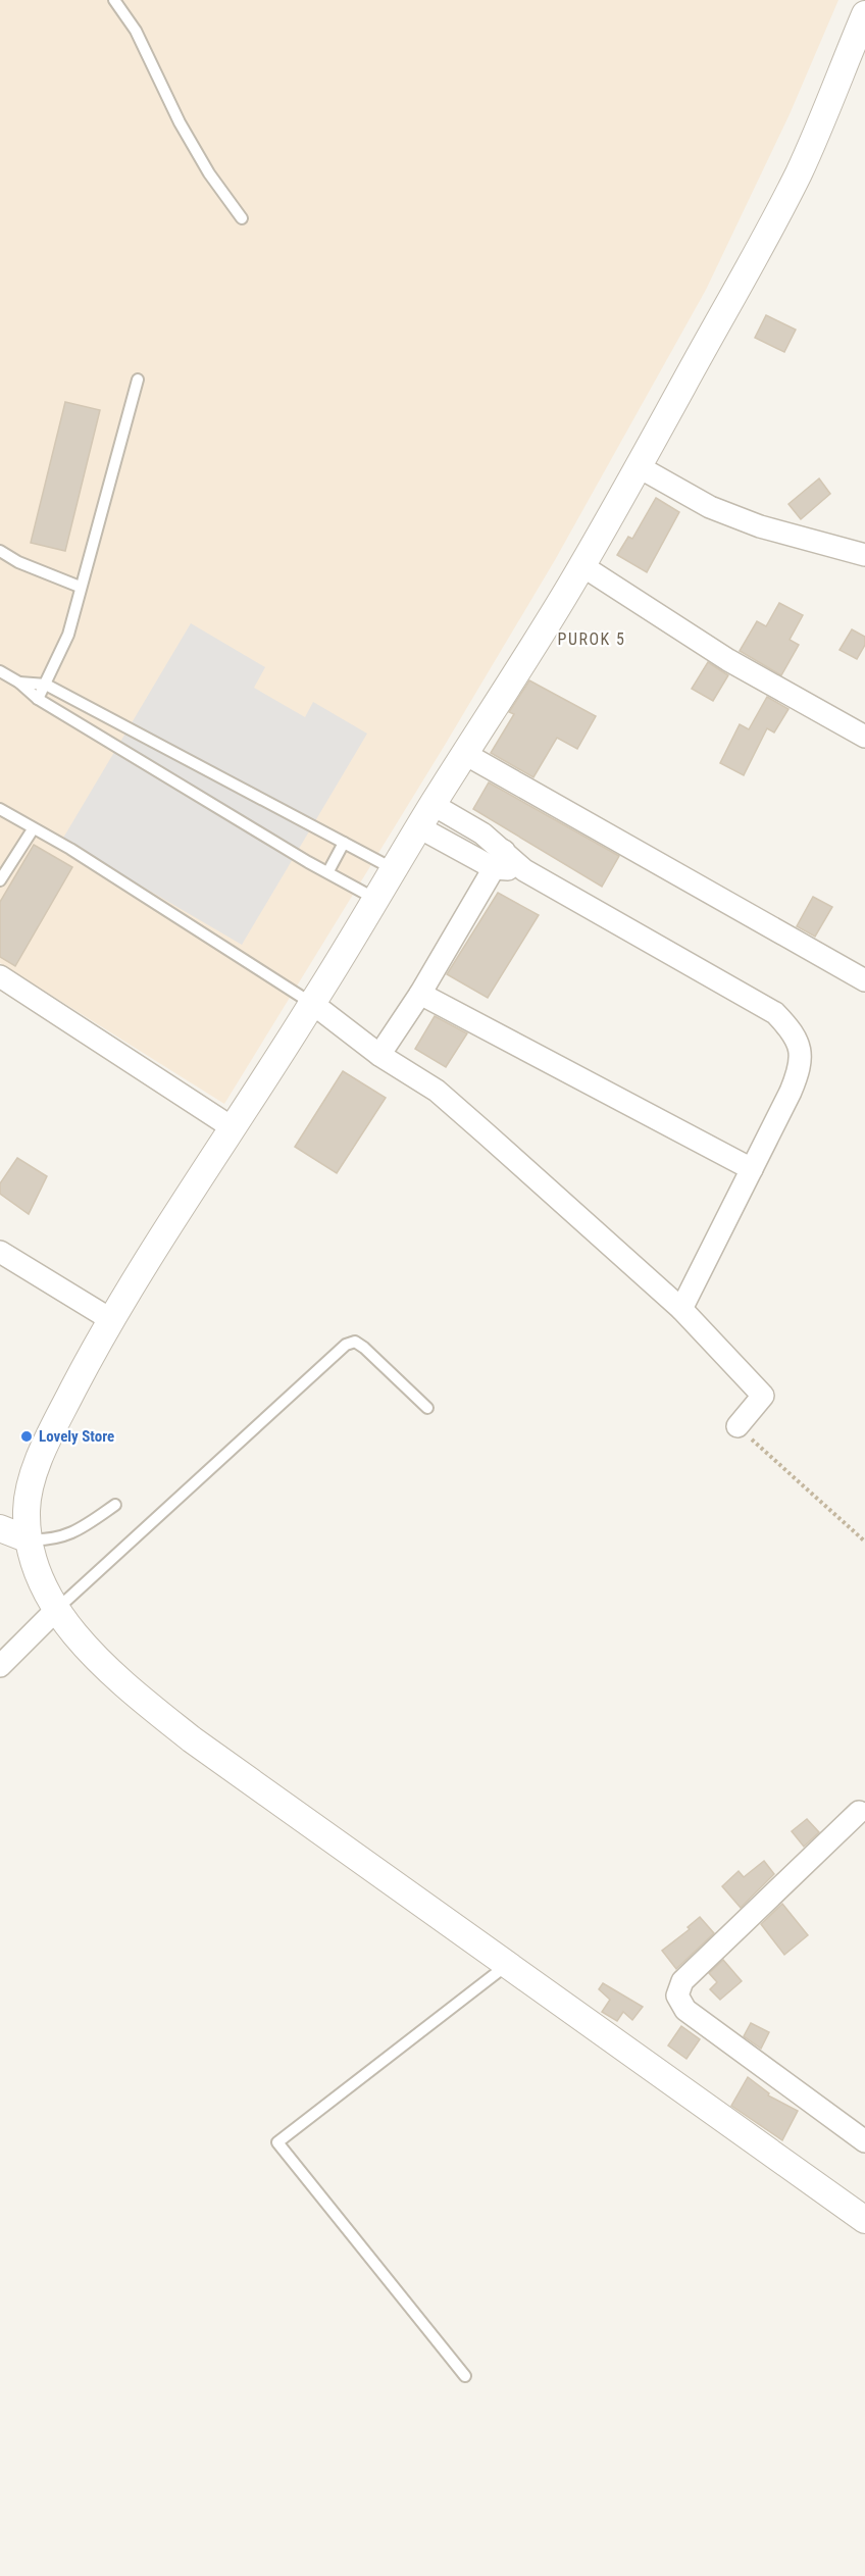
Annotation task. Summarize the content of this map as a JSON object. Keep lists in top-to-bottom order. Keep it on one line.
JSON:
{"districts":["PUROK 5"],"places":["Lovely Store"]}
